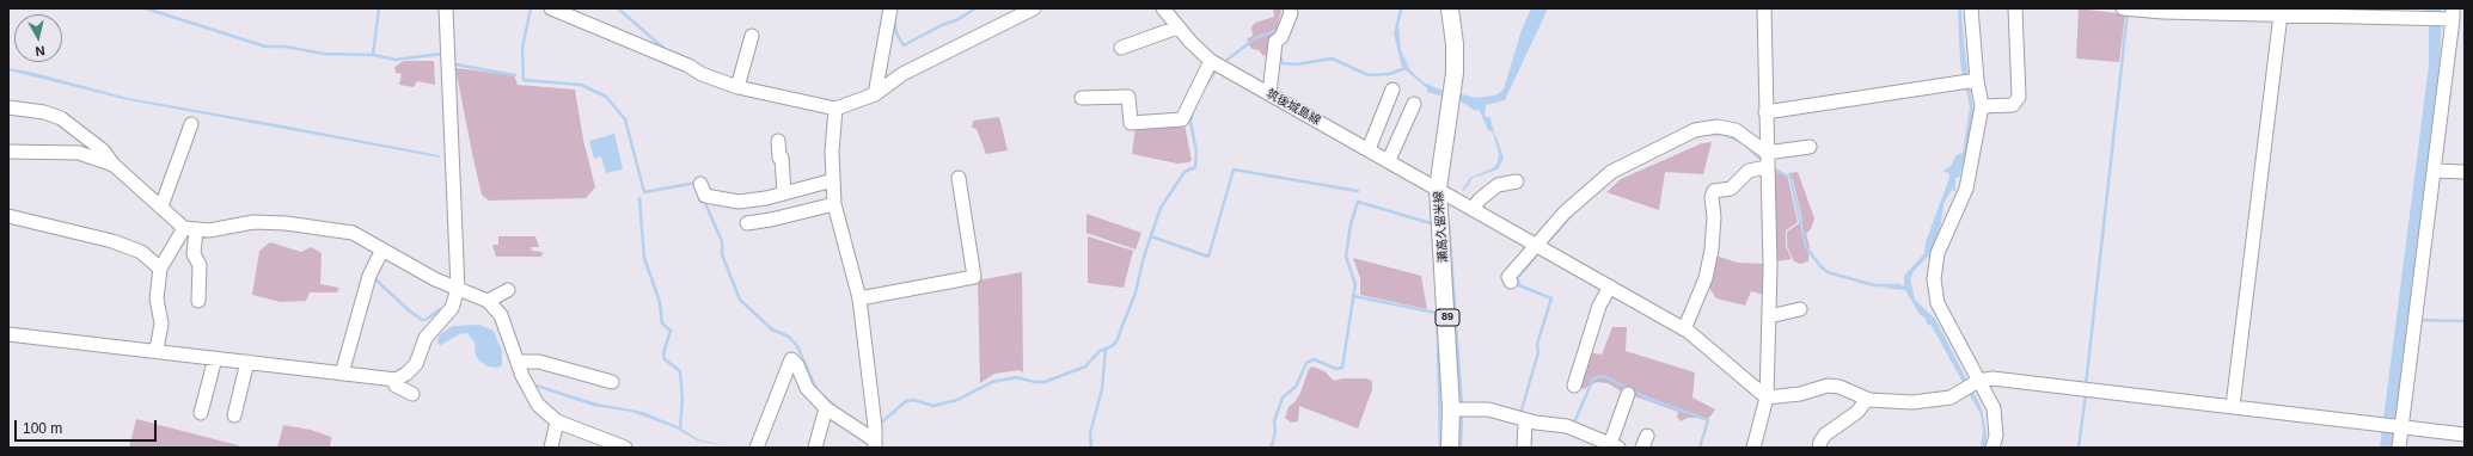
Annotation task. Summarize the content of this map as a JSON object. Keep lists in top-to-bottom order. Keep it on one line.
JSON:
{"streets":{"main road":["瀬高久留米線","89"],"street":["筑後城島線"]},"crossings":[["筑後城島線","瀬高久留米線"]],"scale_bar":"100 m","north":"bottom"}
